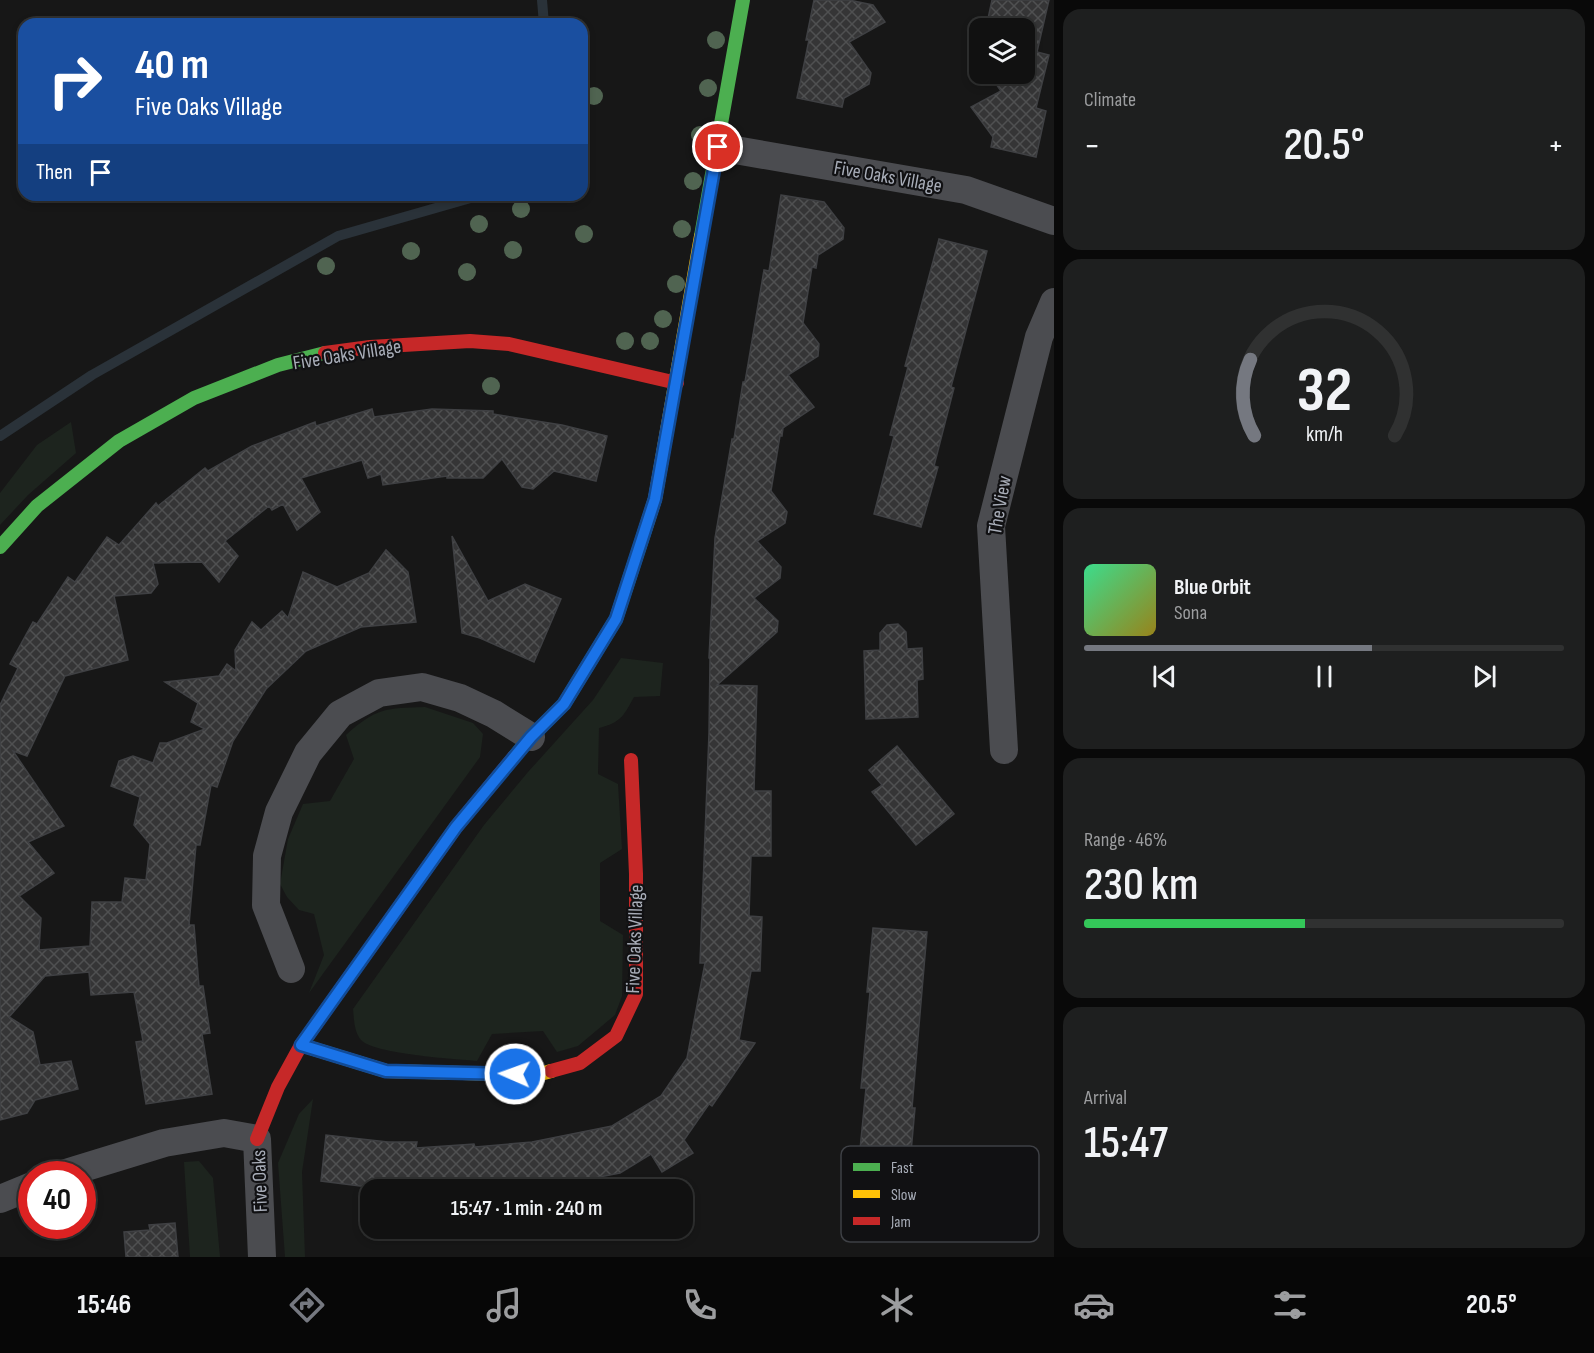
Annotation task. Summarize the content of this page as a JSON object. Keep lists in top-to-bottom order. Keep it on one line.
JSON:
{"streets":{"street":["Five Oaks Village","The View","Five Oaks"]},"legend":["Fast","Slow","Jam"],"page":{"tile":["Climate",["Range · 46%","230 km"],["Arrival","15:47"]],"turn":["40 m","Five Oaks Village"],"heat":["−","20.5°","+"],"then":"Then","song":["Blue Orbit","Sona"],"limit":"40","trip":"15:47 · 1 min · 240 m","tabs":["15:46","20.5°"],"gauge":["32","km/h"]}}
